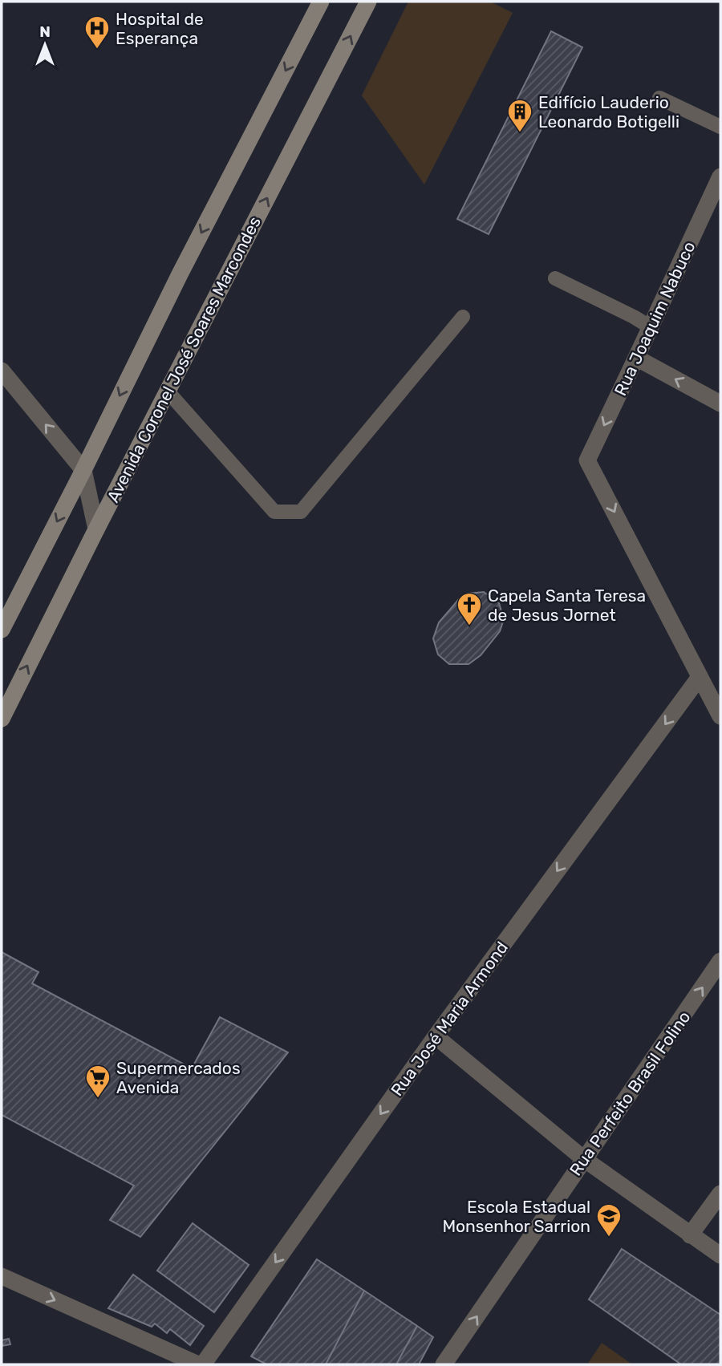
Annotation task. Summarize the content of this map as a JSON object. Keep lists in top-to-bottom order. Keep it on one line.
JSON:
{"streets":{"main road":["Avenida Coronel José Soares Marcondes"],"street":["Rua Joaquim Nabuco","Rua José Maria Armond","Rua Perfeito Brasil Folino"]},"crossings":[["Rua Joaquim Nabuco","Rua José Maria Armond"]],"one_way":["Rua Joaquim Nabuco","Rua José Maria Armond","Rua Perfeito Brasil Folino"],"places":{"hospital":["Hospital de Esperança"],"building":["Edifício Lauderio Leonardo Botigelli"],"church":["Capela Santa Teresa de Jesus Jornet"],"supermarket":["Supermercados Avenida"],"school or university":["Escola Estadual Monsenhor Sarrion"]},"north":"top"}
